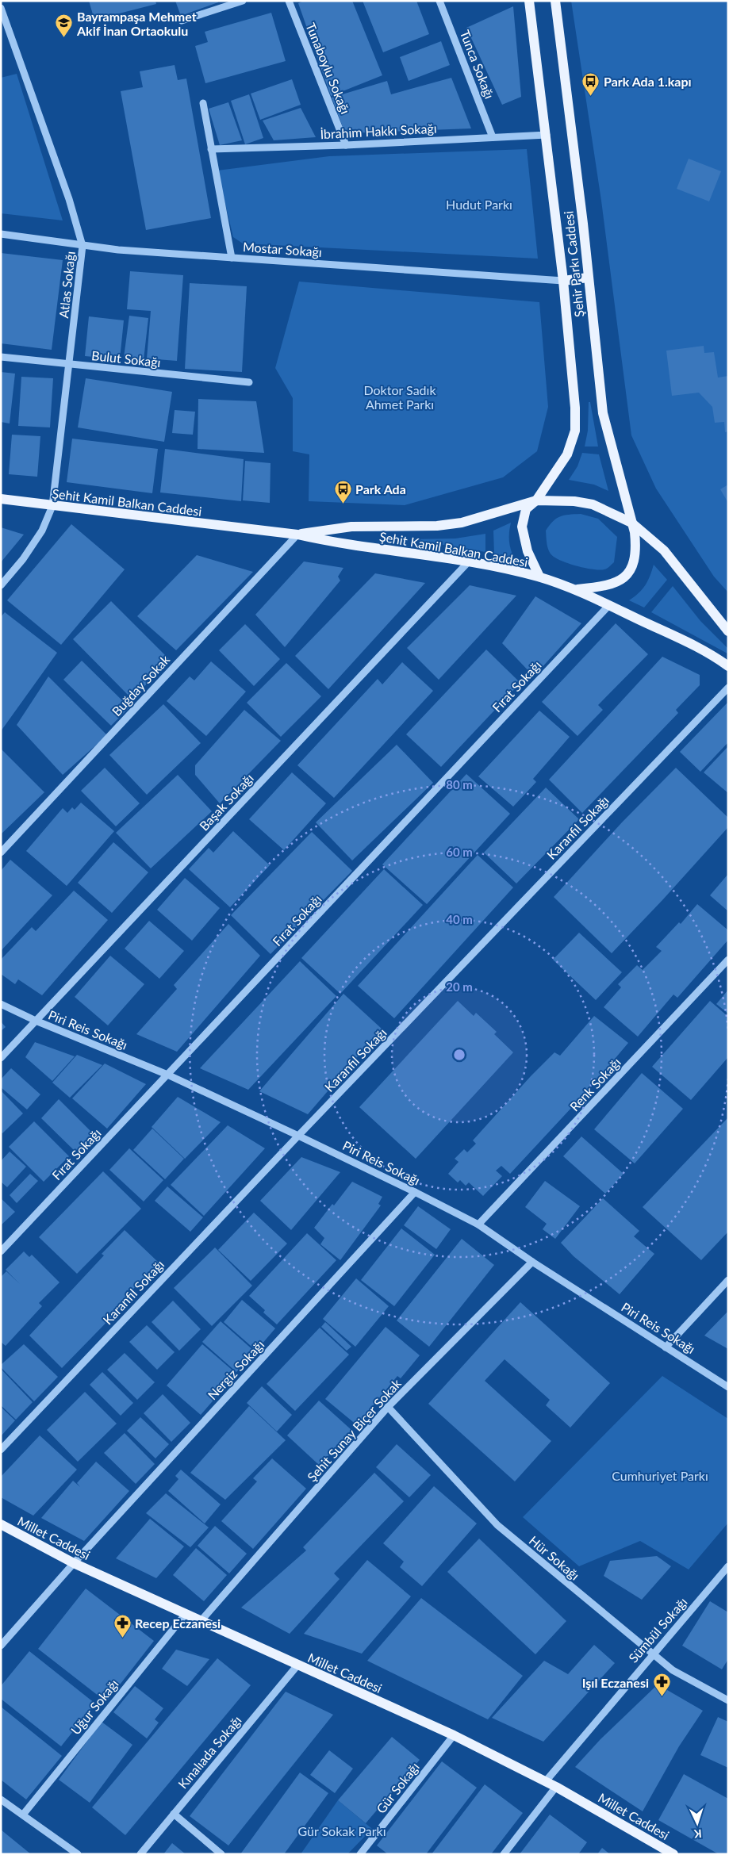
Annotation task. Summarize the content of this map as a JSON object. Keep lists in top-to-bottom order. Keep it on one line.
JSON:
{"streets":{"main road":["Şehir Parkı Caddesi","Şehit Kamil Balkan Caddesi","Millet Caddesi"],"street":["Tunca Sokağı","Tunaboylu Sokağı","İbrahim Hakkı Sokağı","Mostar Sokağı","Atlas Sokağı","Bulut Sokağı","Buğday Sokak","Fırat Sokağı","Başak Sokağı","Karanfil Sokağı","Piri Reis Sokağı","Renk Sokağı","Nergiz Sokağı","Şehit Sunay Biçer Sokak","Hür Sokağı","Sümbül Sokağı","Uğur Sokağı","Kınalıada Sokağı","Gür Sokağı"]},"crossings":[["Tunca Sokağı","İbrahim Hakkı Sokağı"],["Tunaboylu Sokağı","İbrahim Hakkı Sokağı"],["İbrahim Hakkı Sokağı","Şehir Parkı Caddesi"],["Mostar Sokağı","Şehir Parkı Caddesi"],["Mostar Sokağı","Atlas Sokağı"],["Şehir Parkı Caddesi","Şehit Kamil Balkan Caddesi"],["Atlas Sokağı","Bulut Sokağı"],["Atlas Sokağı","Şehit Kamil Balkan Caddesi"],["Şehit Kamil Balkan Caddesi","Buğday Sokak"],["Şehit Kamil Balkan Caddesi","Fırat Sokağı"],["Şehit Kamil Balkan Caddesi","Başak Sokağı"],["Fırat Sokağı","Piri Reis Sokağı"],["Başak Sokağı","Piri Reis Sokağı"],["Karanfil Sokağı","Piri Reis Sokağı"],["Piri Reis Sokağı","Renk Sokağı"],["Piri Reis Sokağı","Nergiz Sokağı"],["Piri Reis Sokağı","Şehit Sunay Biçer Sokak"],["Nergiz Sokağı","Millet Caddesi"],["Şehit Sunay Biçer Sokak","Millet Caddesi"],["Şehit Sunay Biçer Sokak","Hür Sokağı"],["Millet Caddesi","Sümbül Sokağı"],["Millet Caddesi","Uğur Sokağı"],["Millet Caddesi","Kınalıada Sokağı"],["Millet Caddesi","Gür Sokağı"],["Hür Sokağı","Sümbül Sokağı"]],"parks":["Hudut Parkı","Doktor Sadık Ahmet Parkı","Cumhuriyet Parkı","Gür Sokak Parkı"],"places":{"school or university":["Bayrampaşa Mehmet Akif İnan Ortaokulu"],"bus stop":["Park Ada 1.kapı","Park Ada"],"pharmacy":["Recep Eczanesi","Işıl Eczanesi"]},"north":"bottom","rings":["80 m","60 m","40 m","20 m"]}
